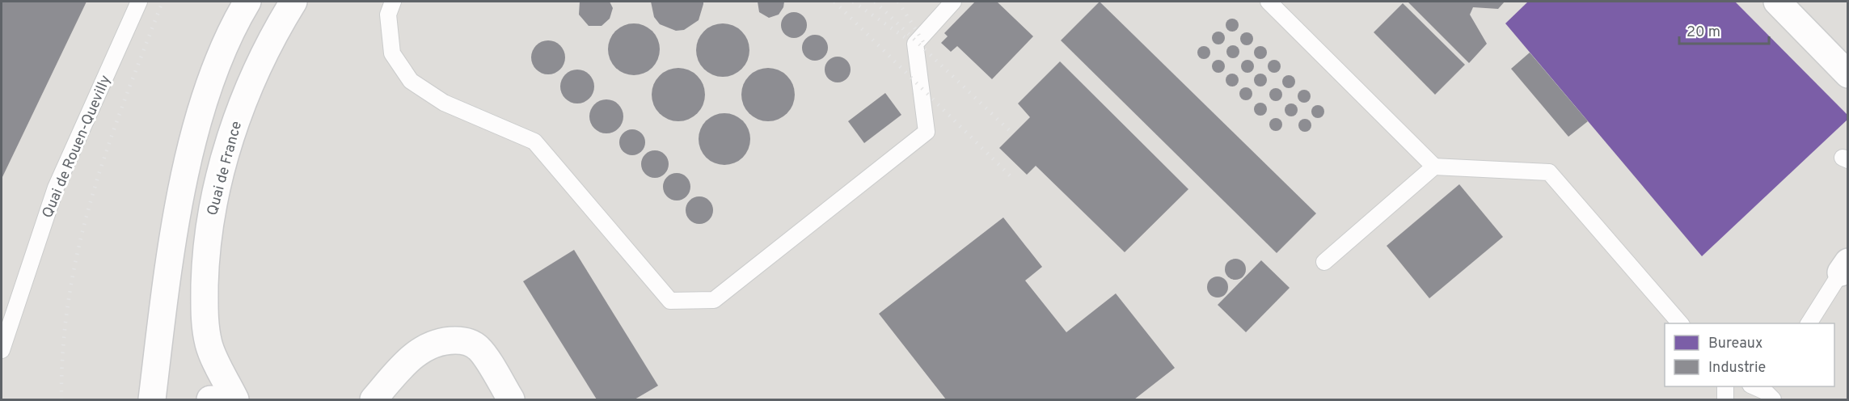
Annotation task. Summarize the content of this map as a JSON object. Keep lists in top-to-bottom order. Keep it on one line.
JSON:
{"streets":{"main road":["Quai de France"],"lane":["Quai de Rouen-Quevilly"]},"legend":["Bureaux","Industrie"],"scale_bar":"20 m"}
